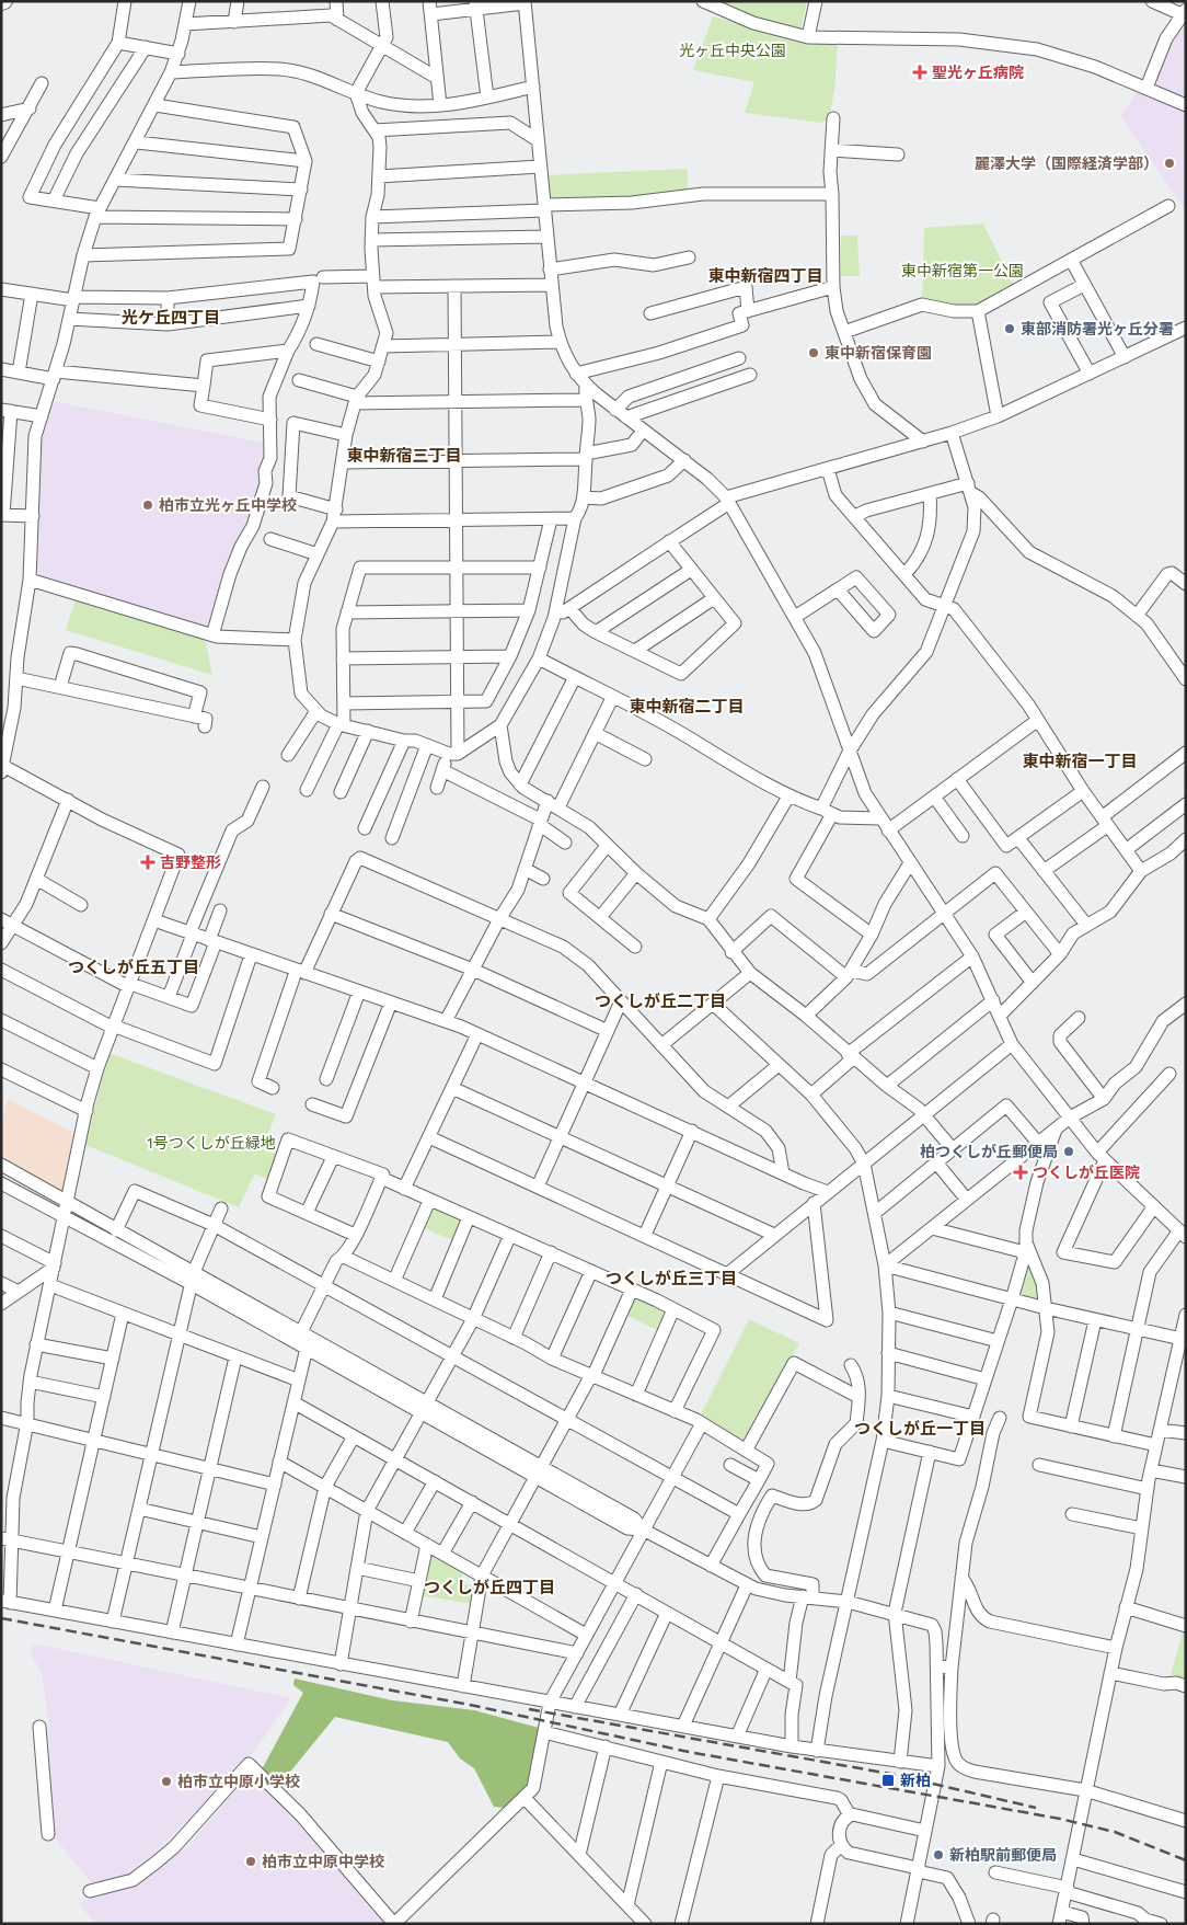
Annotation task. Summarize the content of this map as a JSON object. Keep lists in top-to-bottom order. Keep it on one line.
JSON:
{"districts":["東中新宿四丁目","光ケ丘四丁目","東中新宿三丁目","東中新宿二丁目","東中新宿一丁目","つくしが丘五丁目","つくしが丘二丁目","つくしが丘三丁目","つくしが丘一丁目","つくしが丘四丁目"],"parks":["光ヶ丘中央公園","東中新宿第一公園","1号つくしが丘緑地"],"places":{"health":["聖光ヶ丘病院","吉野整形","つくしが丘医院"],"other":["麗澤大学（国際経済学部）","東部消防署光ヶ丘分署","東中新宿保育園","柏市立光ヶ丘中学校","柏つくしが丘郵便局","柏市立中原小学校","新柏駅前郵便局","柏市立中原中学校"],"transit":["新柏"]}}
